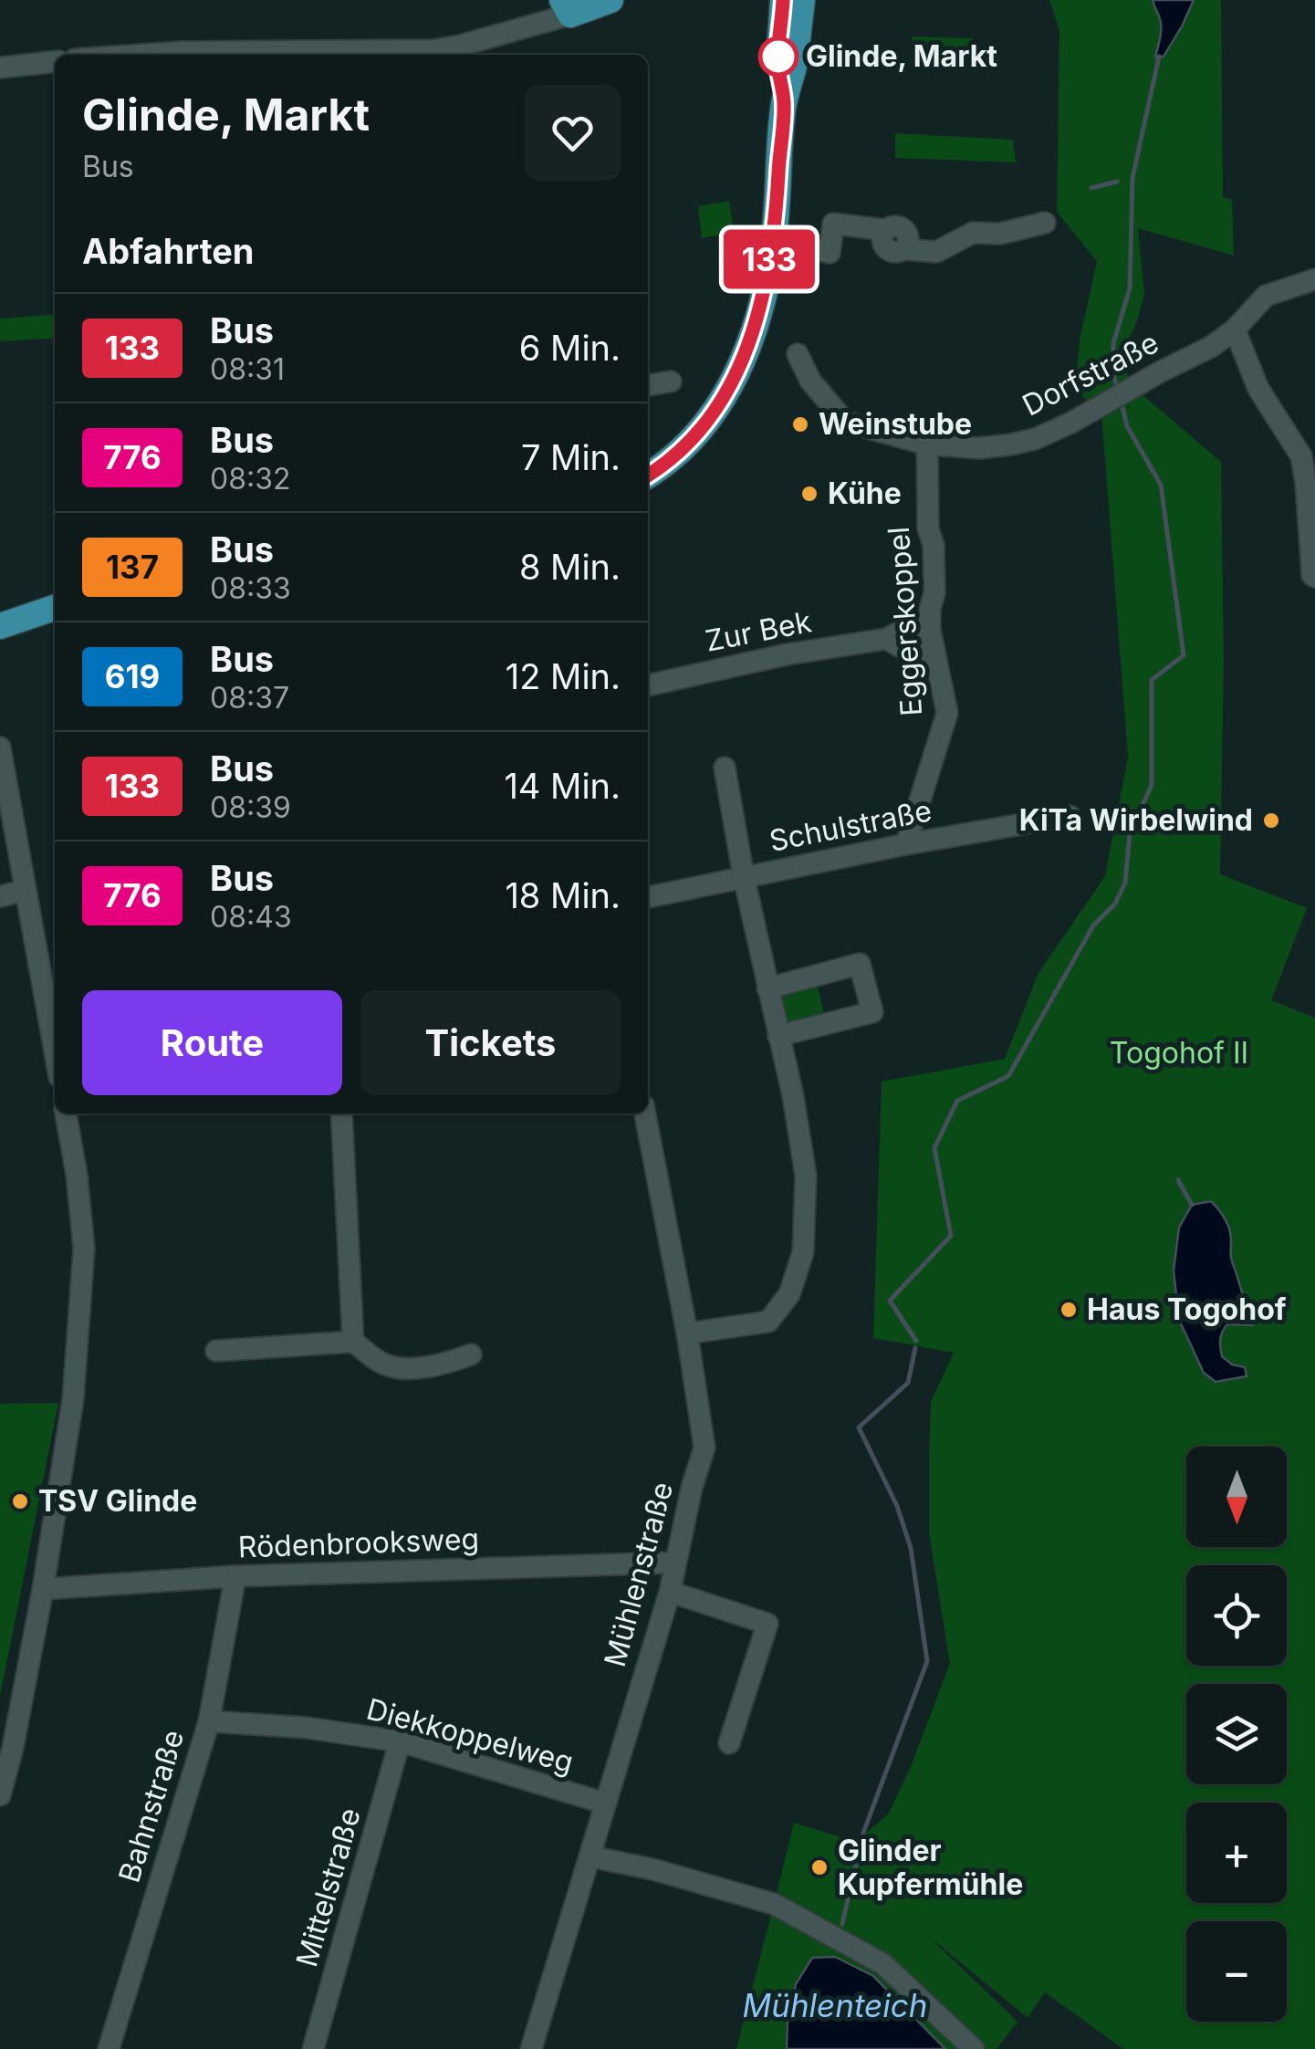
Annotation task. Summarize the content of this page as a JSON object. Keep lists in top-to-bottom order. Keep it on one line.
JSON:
{"streets":{"street":["Dorfstraße","Eggerskoppel","Zur Bek","Schulstraße","Rödenbrooksweg","Mühlenstraße","Diekkoppelweg","Bahnstraße","Mittelstraße"]},"crossings":[["Dorfstraße","Eggerskoppel"],["Eggerskoppel","Zur Bek"],["Eggerskoppel","Schulstraße"],["Rödenbrooksweg","Mühlenstraße"],["Rödenbrooksweg","Bahnstraße"],["Mühlenstraße","Diekkoppelweg"],["Diekkoppelweg","Bahnstraße"],["Diekkoppelweg","Mittelstraße"]],"water":["Mühlenteich"],"parks":["Togohof II"],"places":["Glinde, Markt","Weinstube","Kühe","KiTa Wirbelwind","Haus Togohof","TSV Glinde","Glinder Kupfermühle"],"lines":["bus line 133"],"north":"bottom","page":{"on_map":"133","heading":[["Glinde, Markt","Bus"],"Abfahrten"],"list":[{"mark":"133","name":"Bus","note":"08:31","value":"6 Min."},{"mark":"776","name":"Bus","note":"08:32","value":"7 Min."},{"mark":"137","name":"Bus","note":"08:33","value":"8 Min."},{"mark":"619","name":"Bus","note":"08:37","value":"12 Min."},{"mark":"133","name":"Bus","note":"08:39","value":"14 Min."},{"mark":"776","name":"Bus","note":"08:43","value":"18 Min."}],"buttons":["Route","Tickets"],"map_buttons":["+","−"]}}
